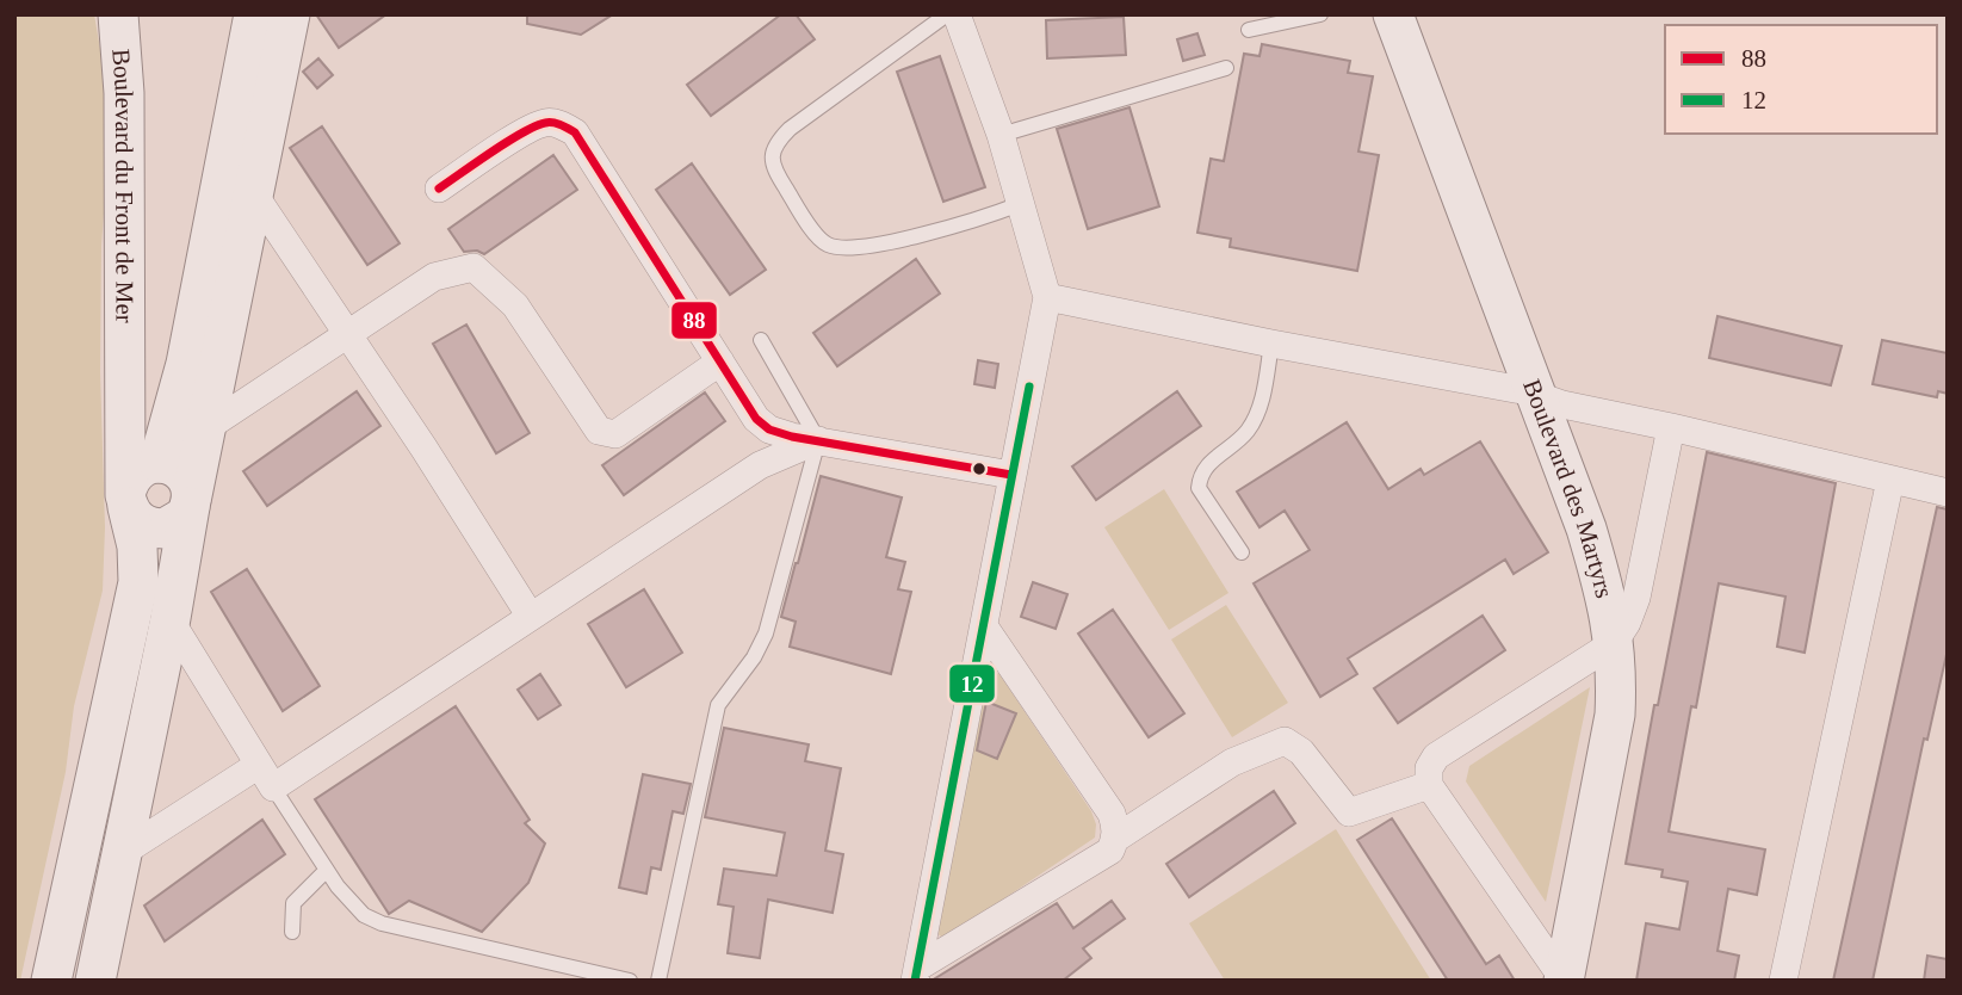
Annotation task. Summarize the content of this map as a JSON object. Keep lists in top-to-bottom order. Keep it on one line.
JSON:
{"streets":{"street":["Boulevard du Front de Mer","Boulevard des Martyrs"]},"lines":["transit line 88","transit line 12"],"legend":["88","12"]}
